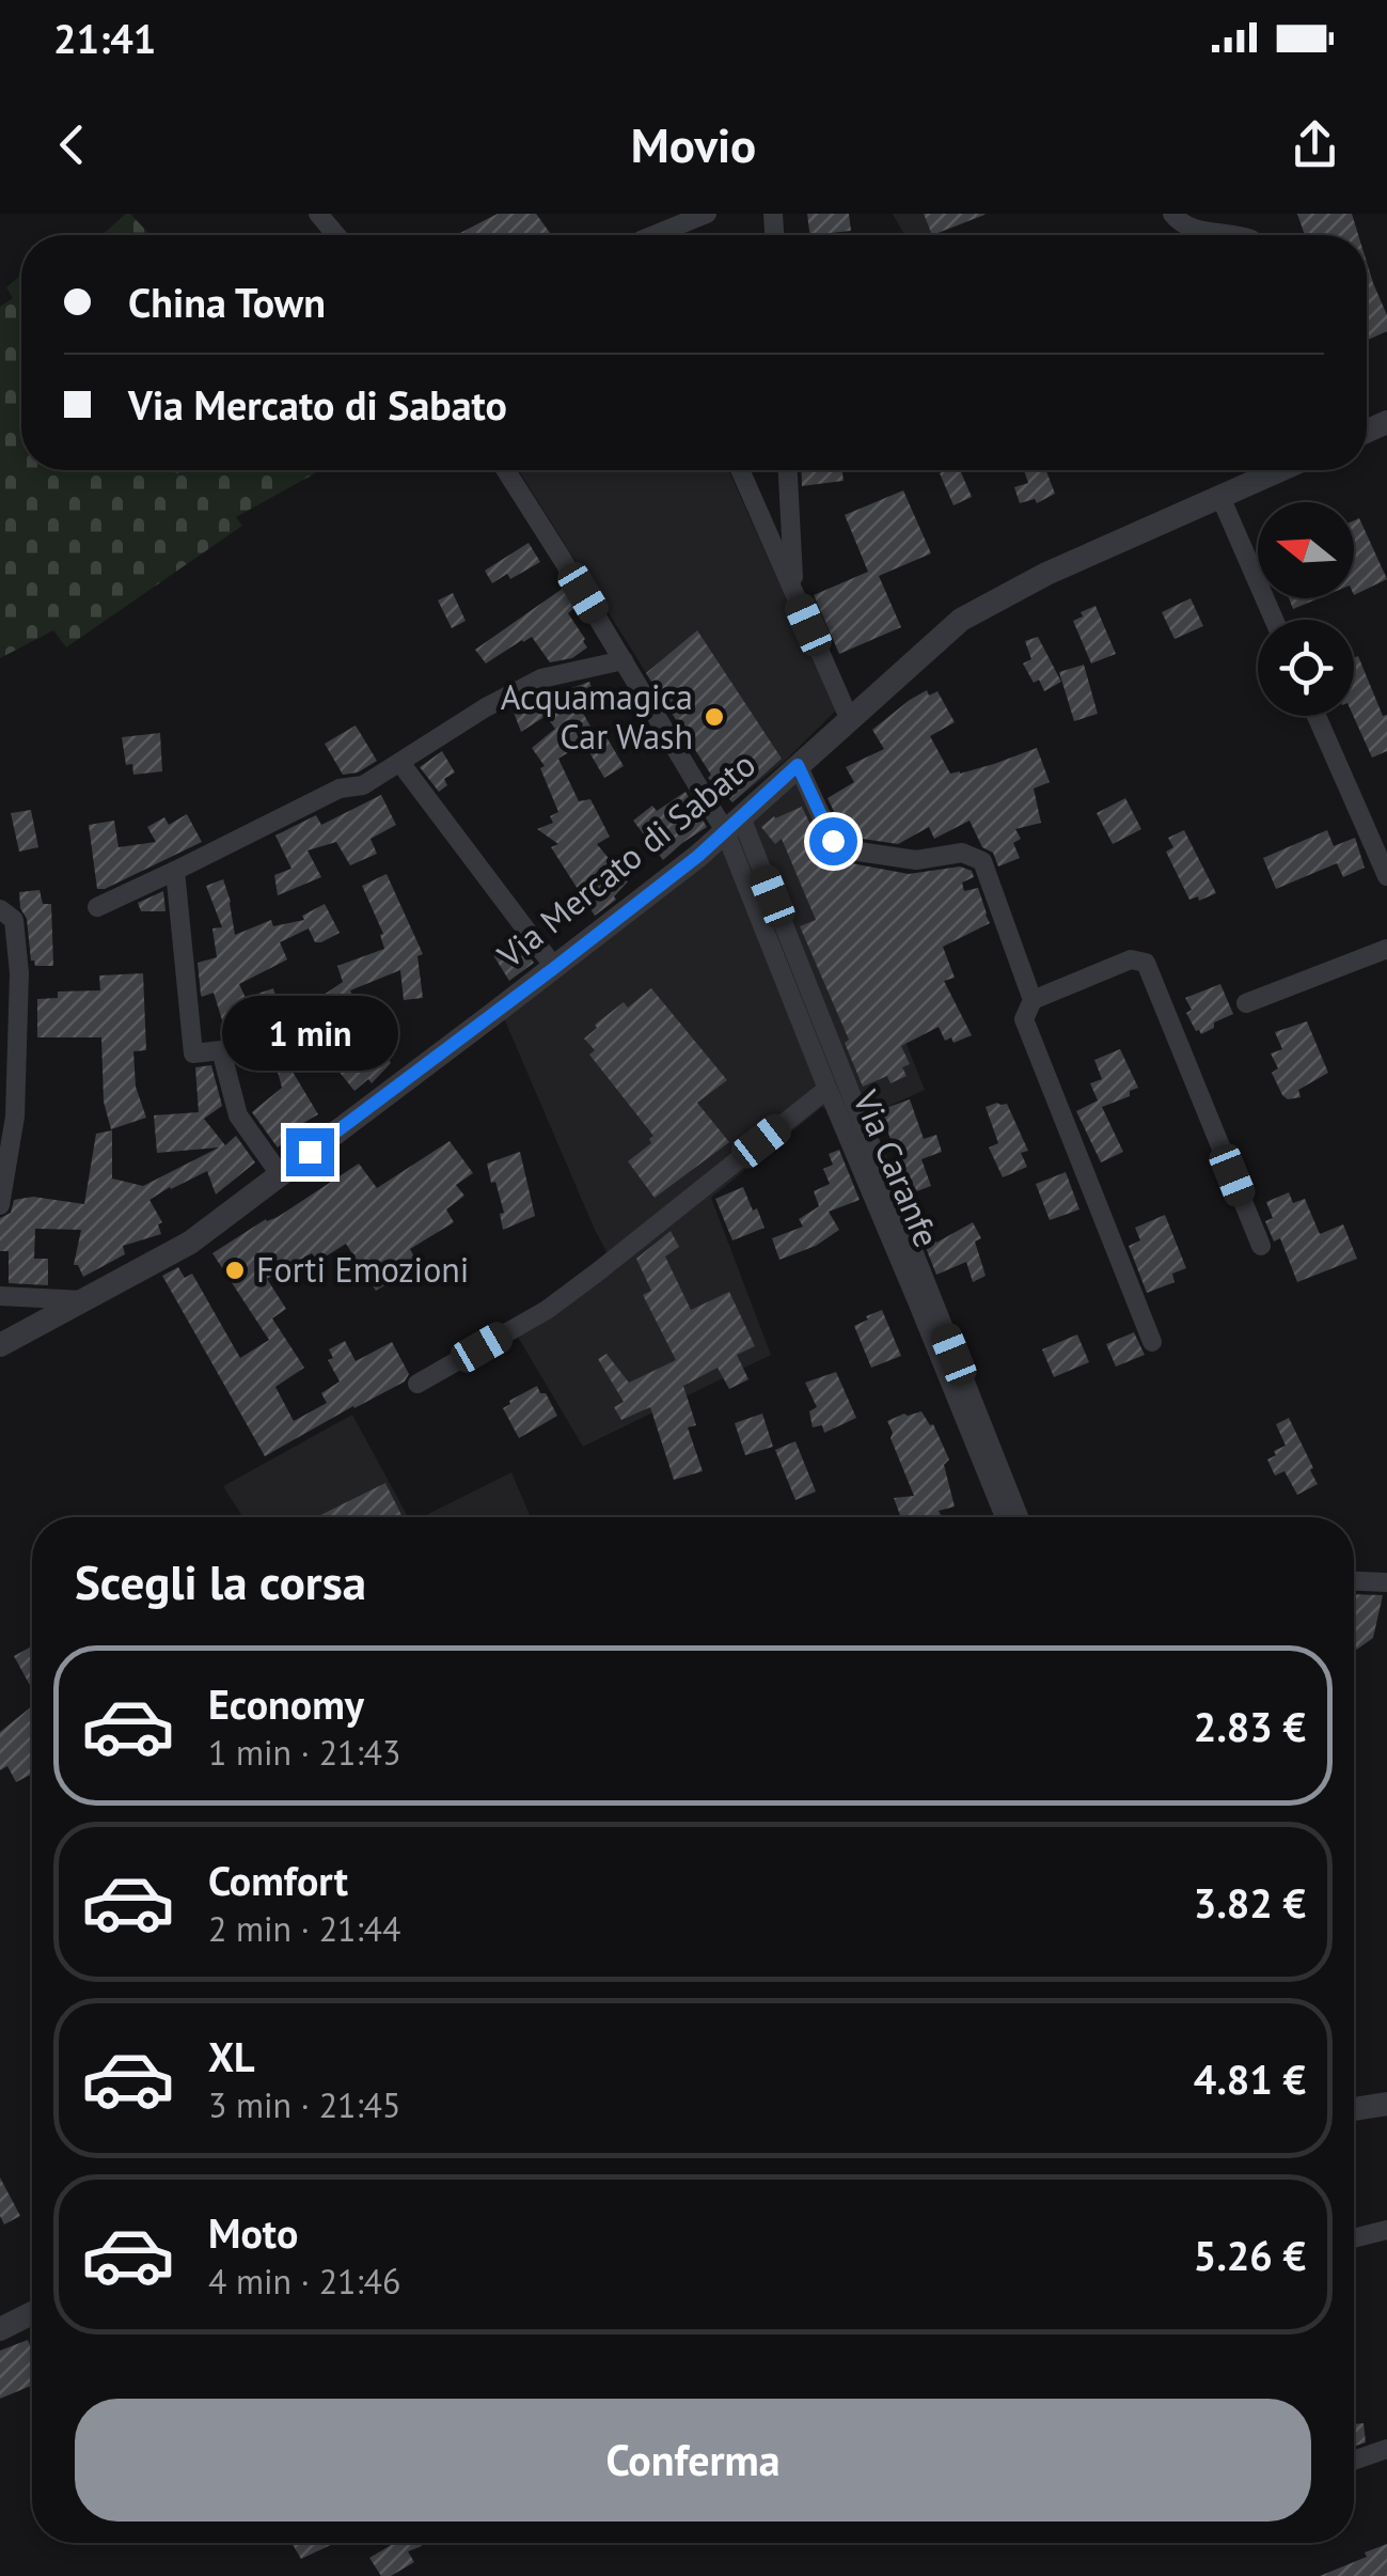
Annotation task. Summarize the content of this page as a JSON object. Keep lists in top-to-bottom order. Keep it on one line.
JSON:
{"streets":{"street":["Via Mercato di Sabato","Via Caranfe"]},"crossings":[["Via Mercato di Sabato","Via Caranfe"]],"places":["Acquamagica Car Wash","Forti Emozioni"],"north":"left","page":{"status":"21:41","header":"Movio","banner":["China Town","Via Mercato di Sabato"],"bubble":"1 min","heading":"Scegli la corsa","list":[{"name":"Economy","note":"1 min · 21:43","value":"2.83 €"},{"name":"Comfort","note":"2 min · 21:44","value":"3.82 €"},{"name":"XL","note":"3 min · 21:45","value":"4.81 €"},{"name":"Moto","note":"4 min · 21:46","value":"5.26 €"}],"buttons":"Conferma"}}
